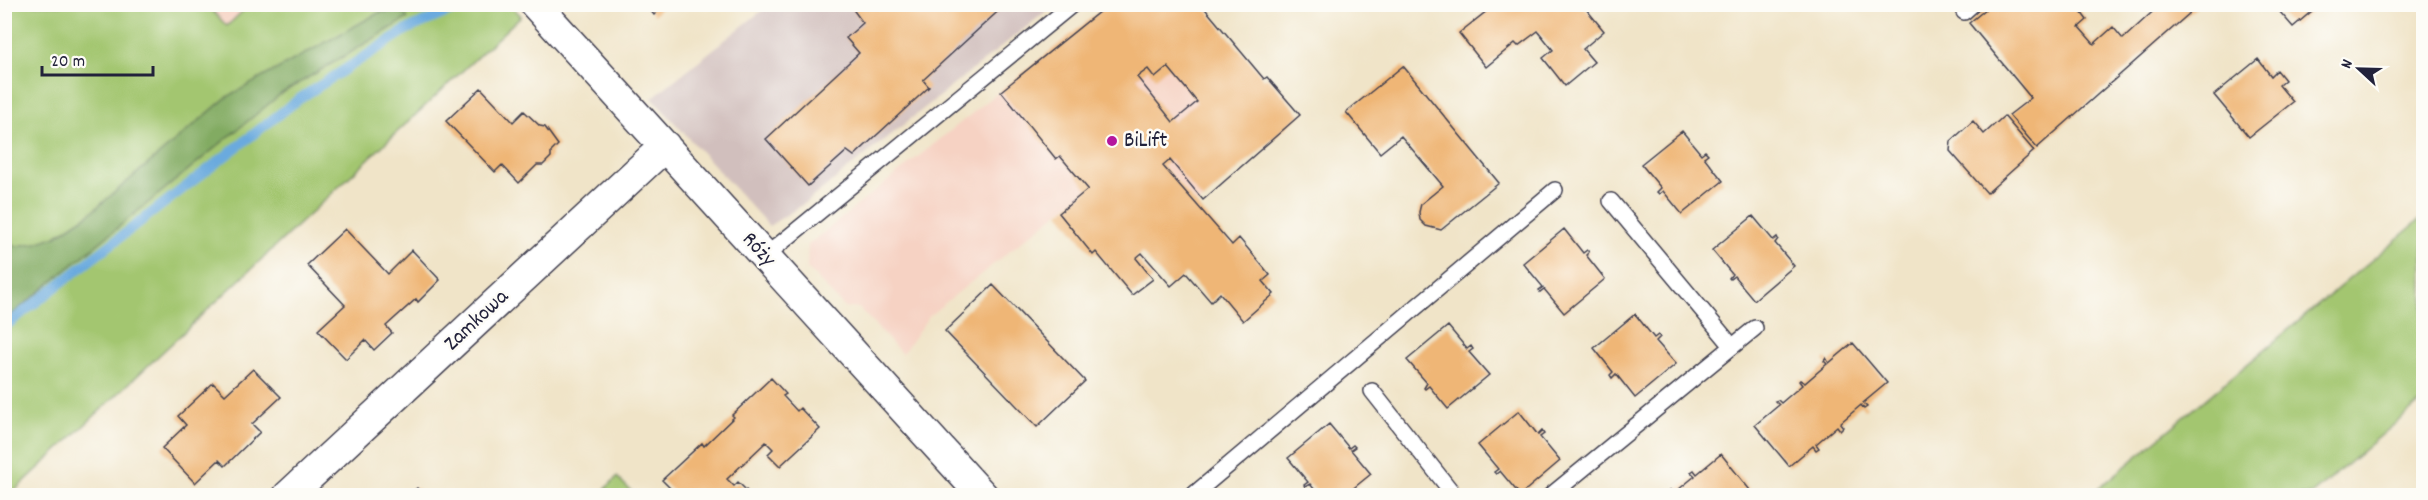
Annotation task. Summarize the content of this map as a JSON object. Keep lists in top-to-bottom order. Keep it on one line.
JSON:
{"streets":{"street":["Róży","Zamkowa"]},"crossings":[["Róży","Zamkowa"]],"places":["BiLift"],"scale_bar":"20 m","north":"left"}
